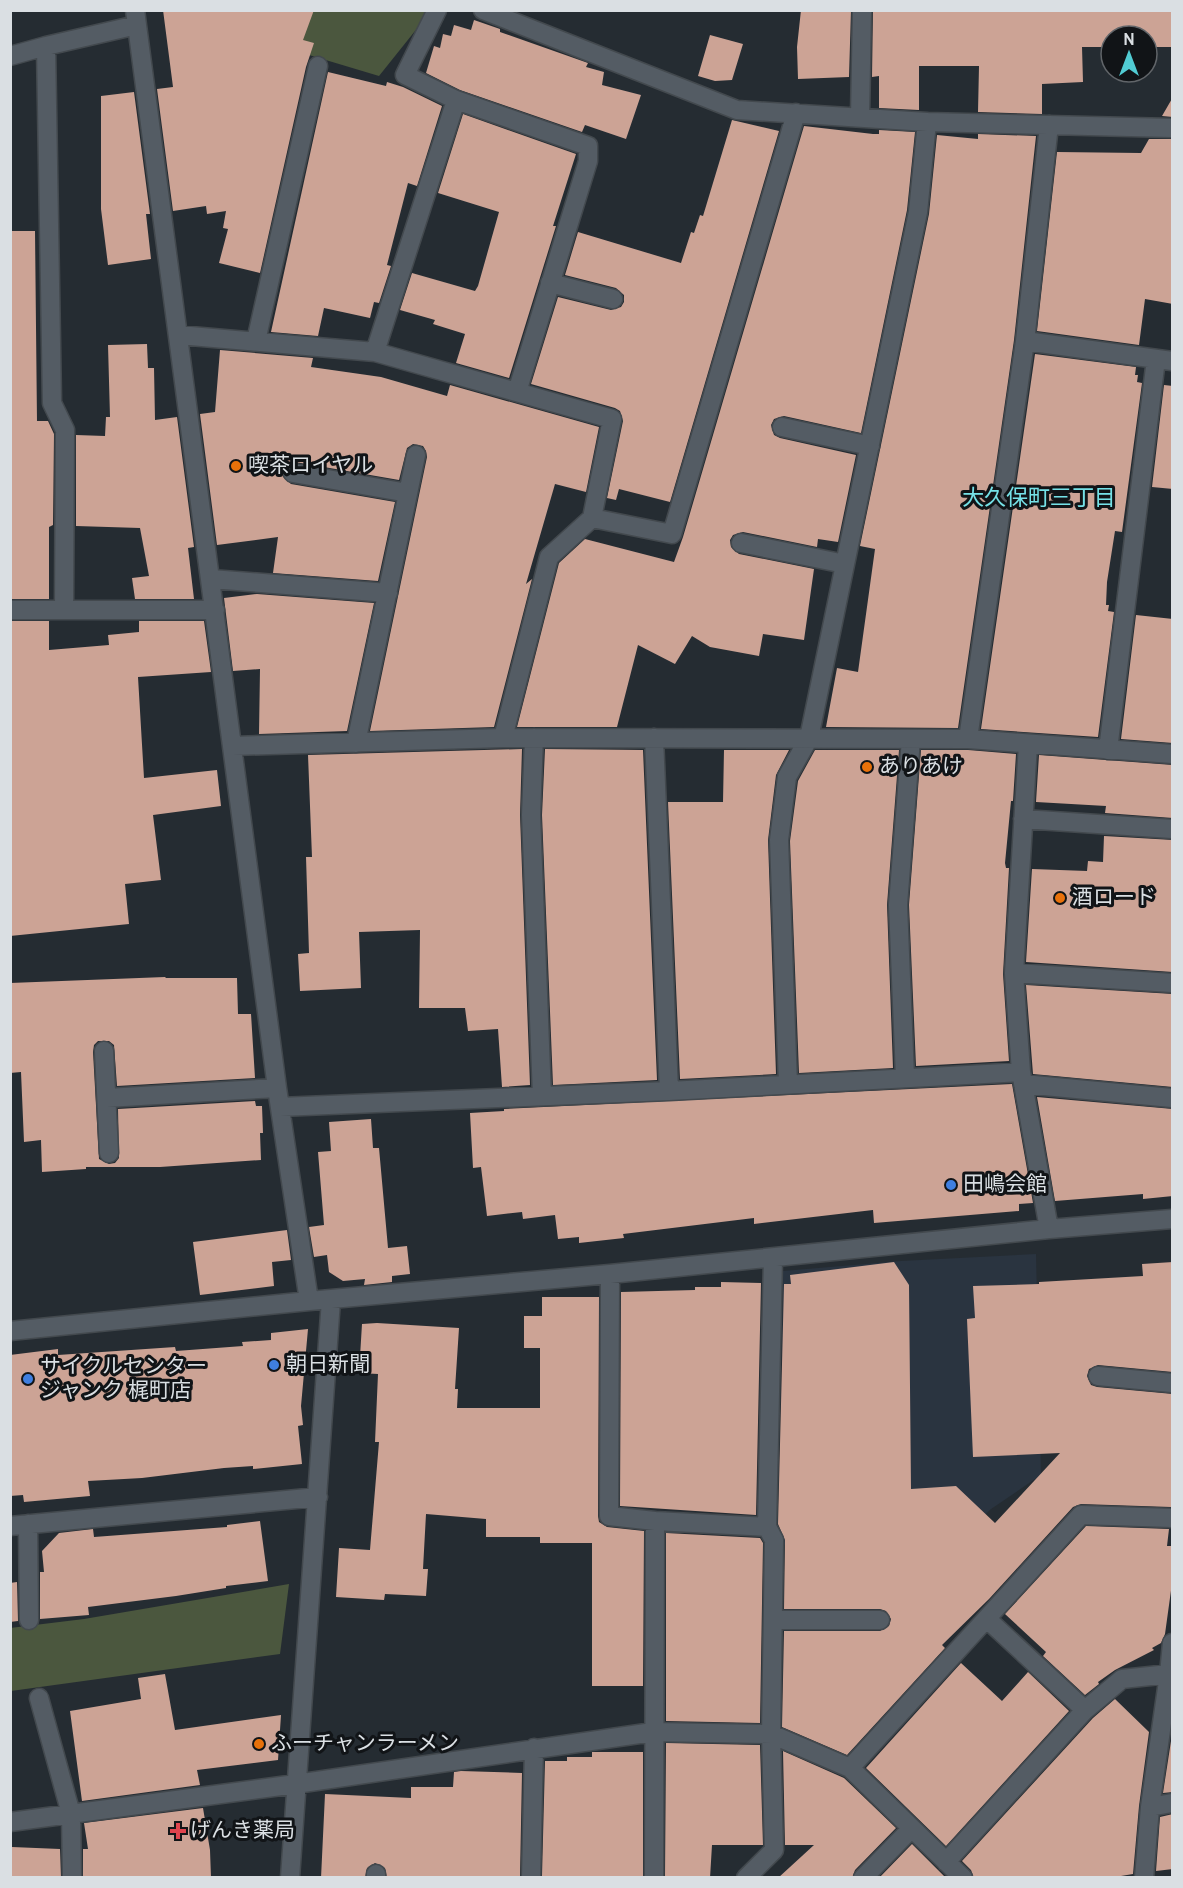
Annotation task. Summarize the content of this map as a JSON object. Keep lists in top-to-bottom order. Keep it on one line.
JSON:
{"districts":["大久保町三丁目"],"places":{"other":["喫茶ロイヤル","ありあけ","酒ロード","田嶋会館","朝日新聞","サイクルセンター ジャンク 梶町店","ふーチャンラーメン"],"health":["げんき薬局"]},"north":"top"}
